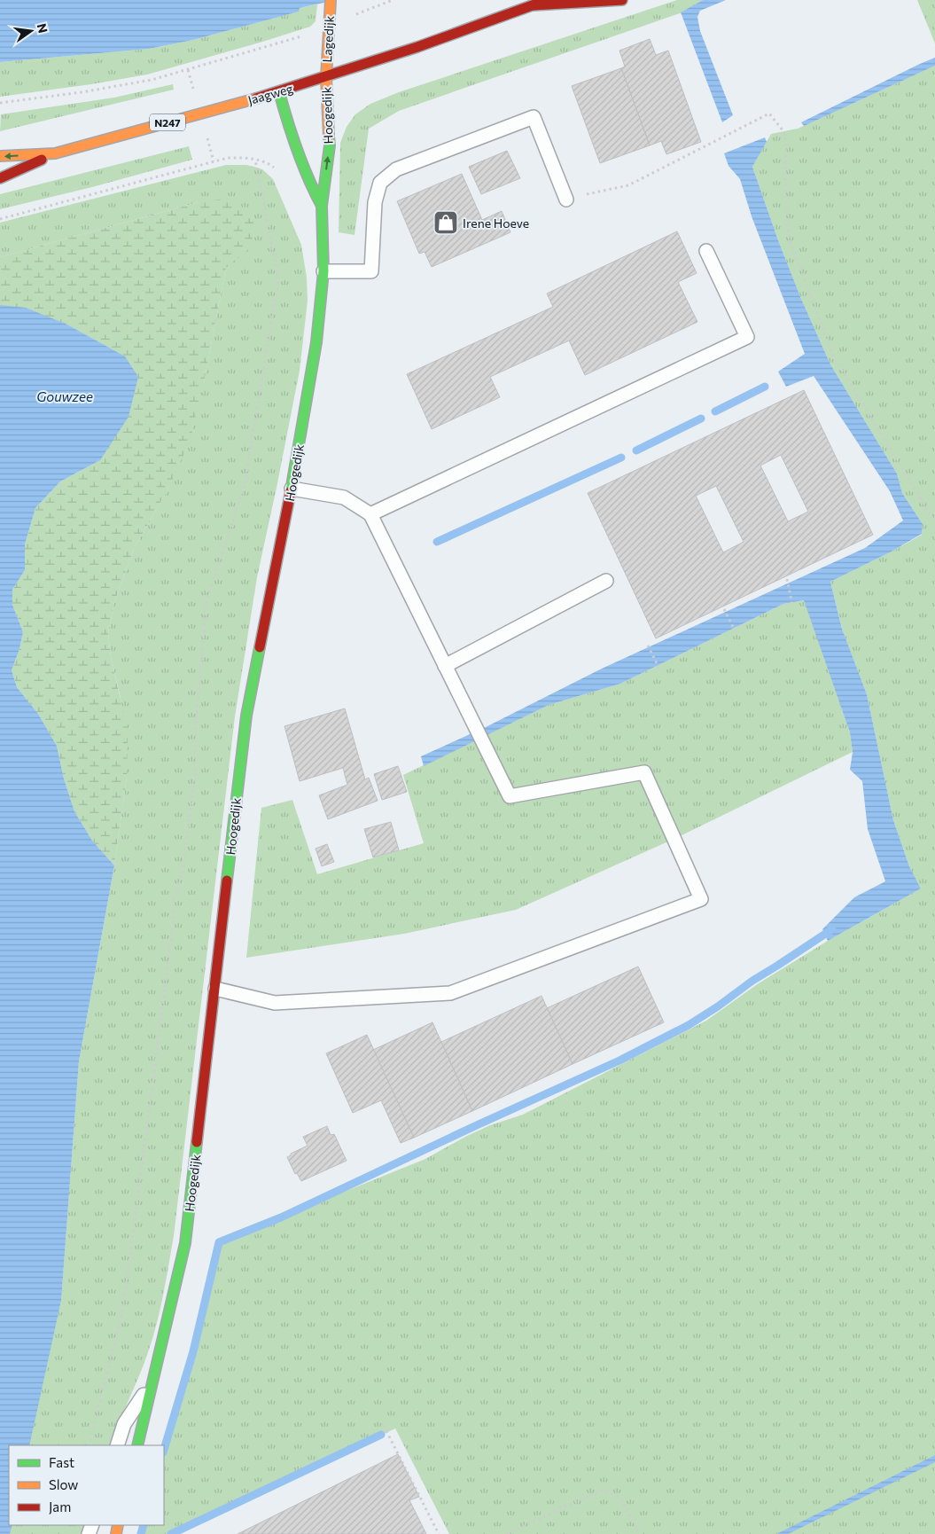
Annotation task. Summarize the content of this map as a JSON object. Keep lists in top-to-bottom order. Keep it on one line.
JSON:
{"streets":{"street":["Lagedijk","Jaagweg","Hoogedijk","N247"]},"crossings":[["Lagedijk","Jaagweg"],["Lagedijk","Hoogedijk"],["Jaagweg","Hoogedijk"],["Jaagweg","N247"]],"water":["Gouwzee"],"places":{"shop":["Irene Hoeve"]},"legend":["Fast","Slow","Jam"],"north":"right"}
